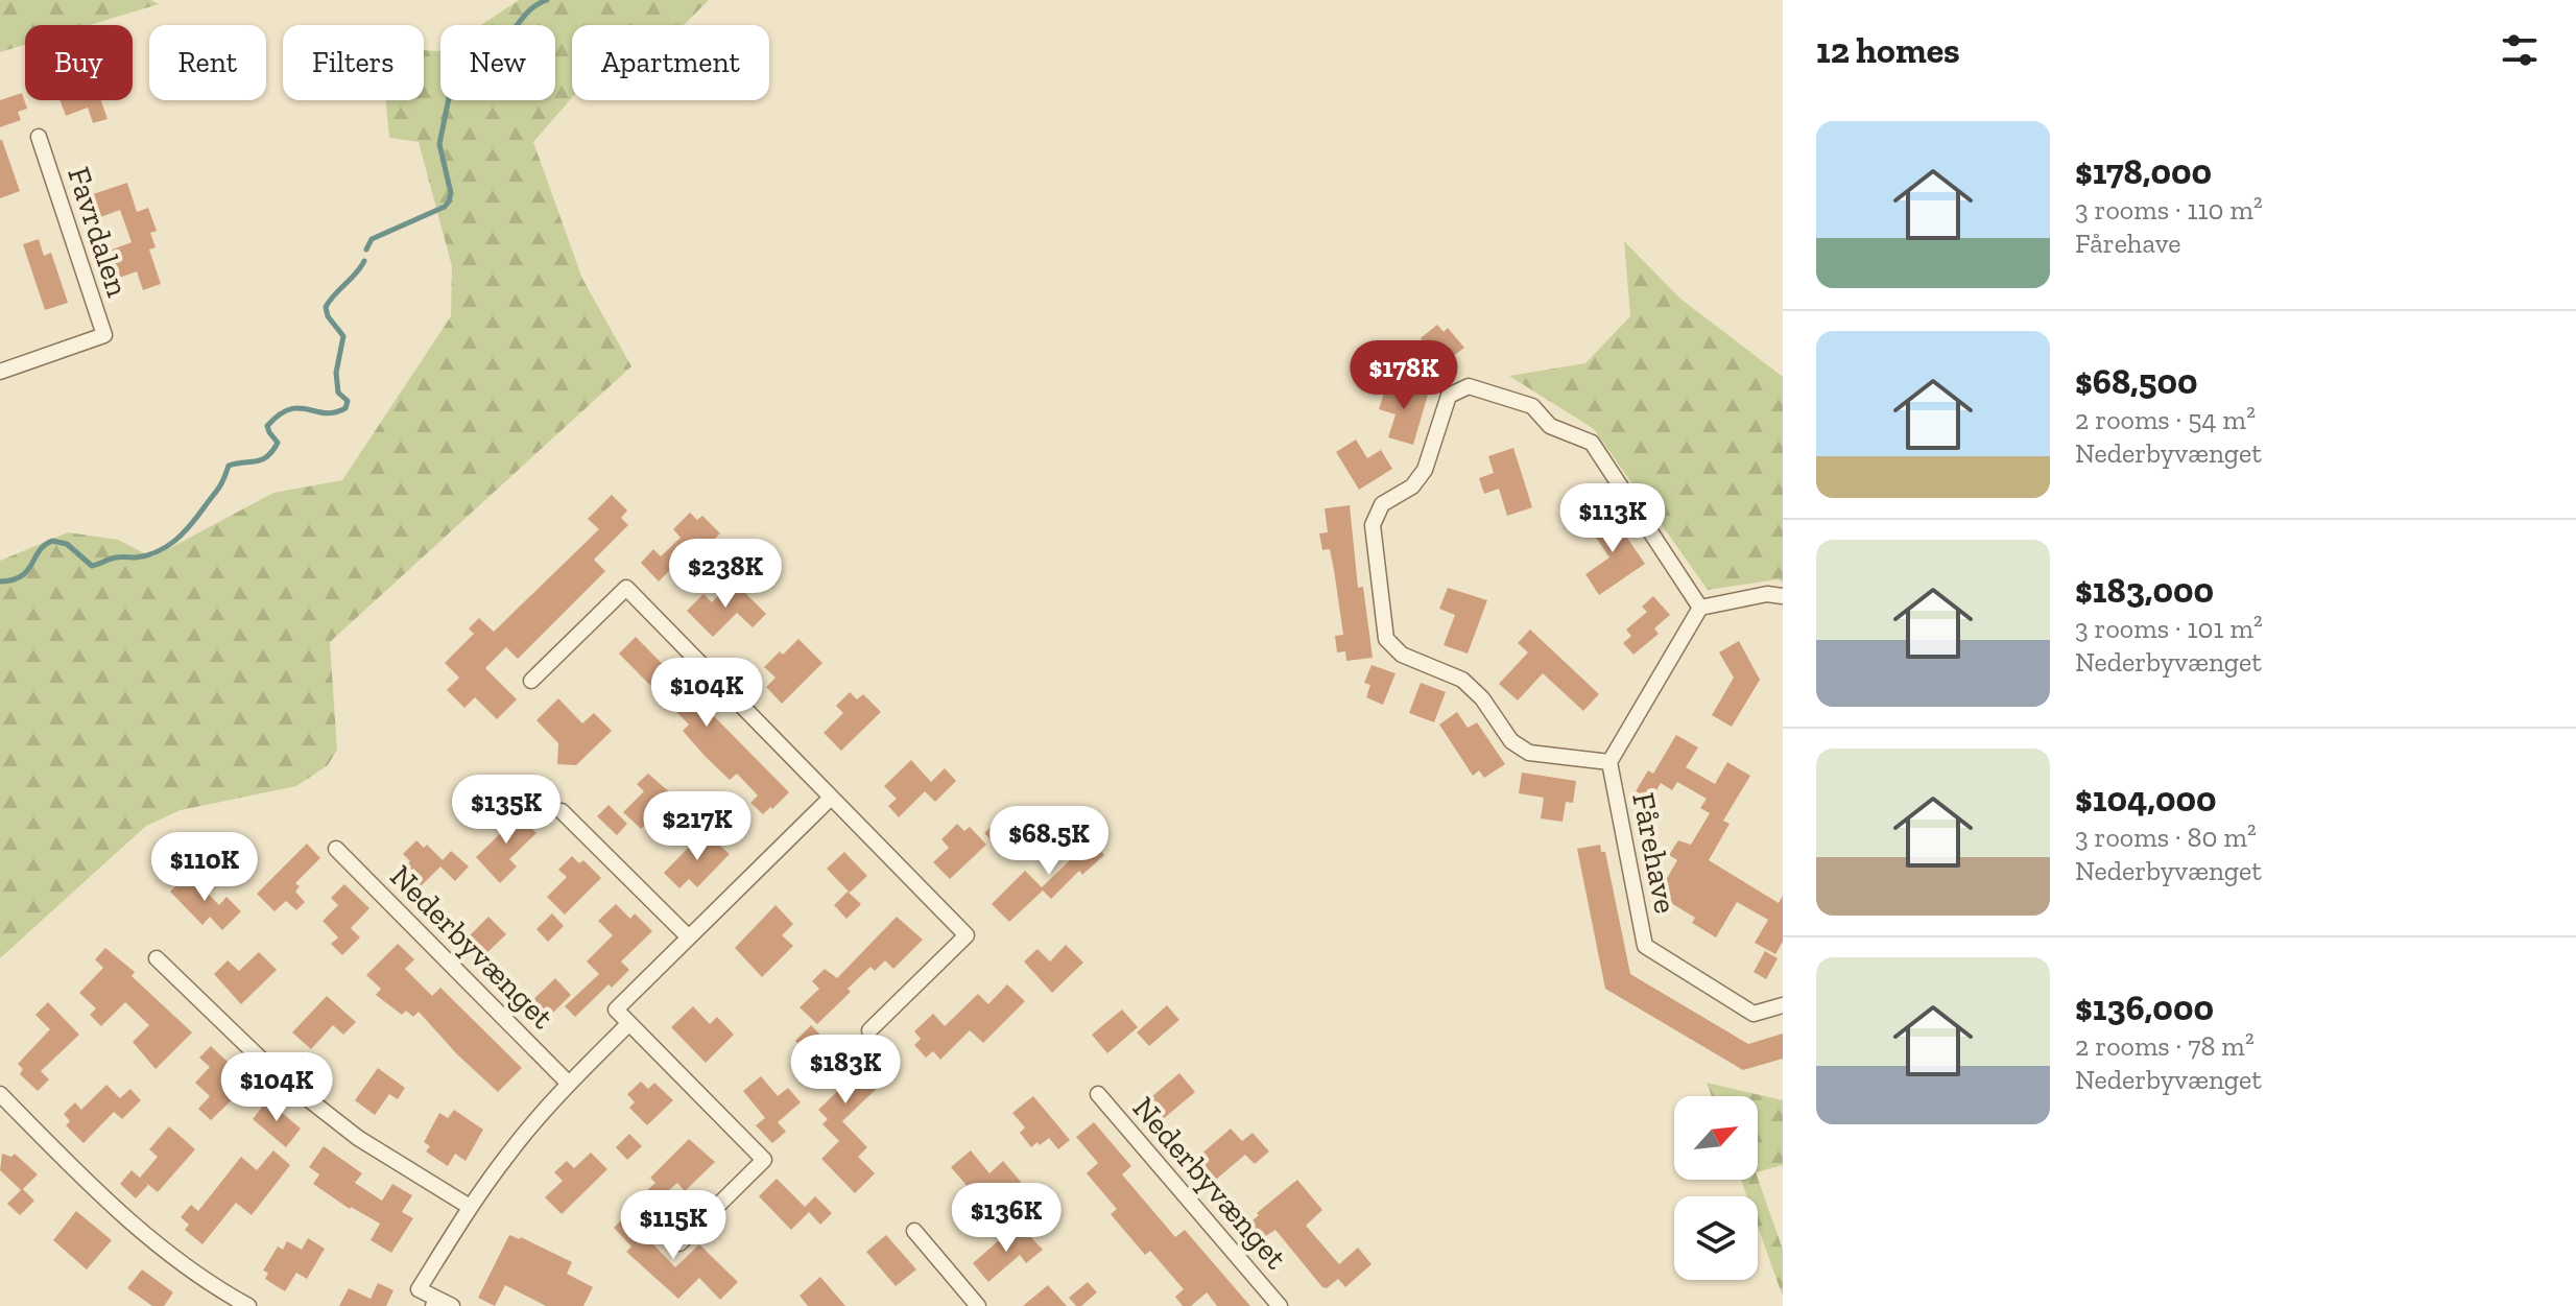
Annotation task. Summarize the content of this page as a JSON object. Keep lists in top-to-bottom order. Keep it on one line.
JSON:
{"streets":{"street":["Favrdalen","Fårehave","Nederbyvænget"]},"north":"top right","page":{"heading":"12 homes","chip":["Buy","Rent","Filters","New","Apartment"],"list":[{"name":"$178,000","note":"3 rooms · 110 m² · Fårehave"},{"name":"$68,500","note":"2 rooms · 54 m² · Nederbyvænget"},{"name":"$183,000","note":"3 rooms · 101 m² · Nederbyvænget"},{"name":"$104,000","note":"3 rooms · 80 m² · Nederbyvænget"},{"name":"$136,000","note":"2 rooms · 78 m² · Nederbyvænget"}],"price":["$178K","$113K","$238K","$104K","$135K","$217K","$68.5K","$110K","$183K","$104K","$136K","$115K"]}}
